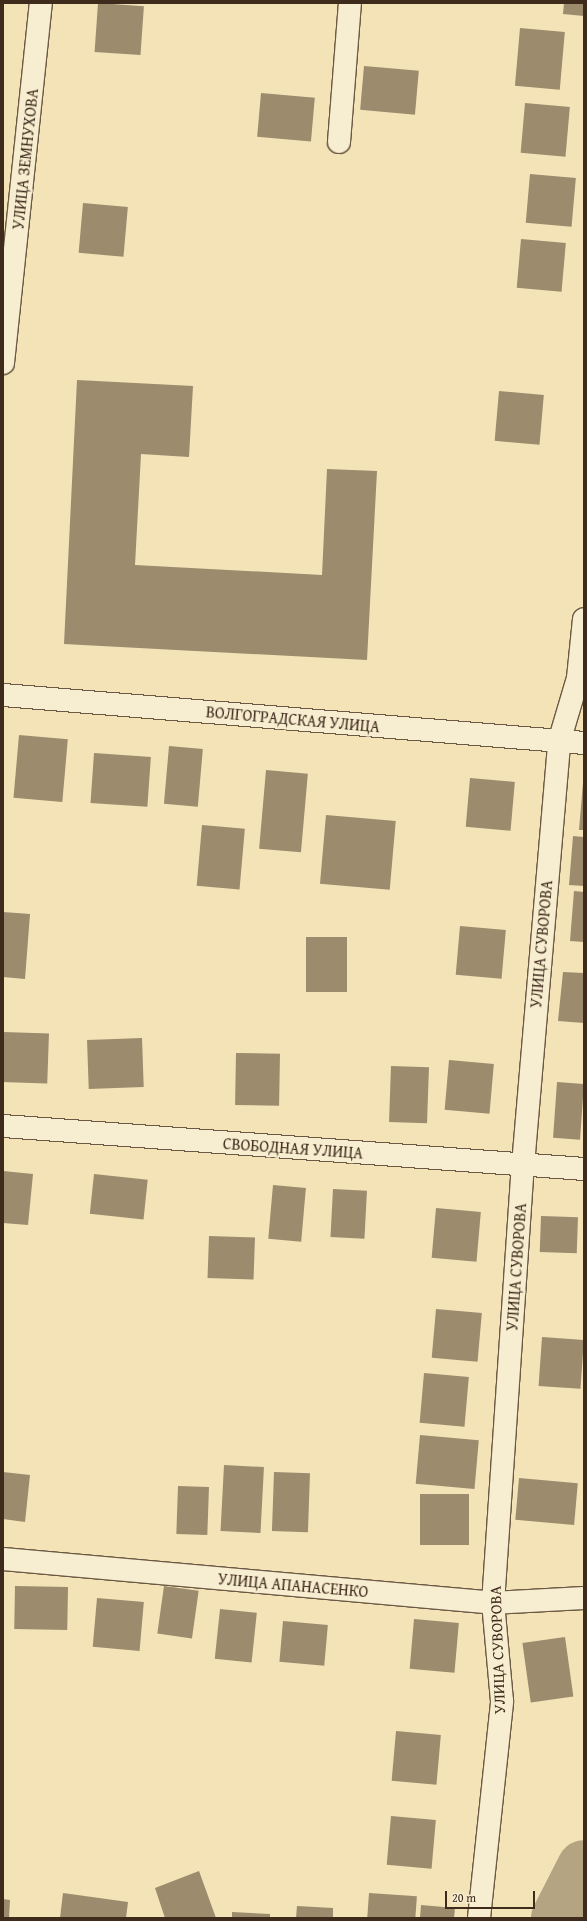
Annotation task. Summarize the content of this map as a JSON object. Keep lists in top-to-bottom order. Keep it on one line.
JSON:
{"streets":{"street":["УЛИЦА ЗЕМНУХОВА","ВОЛГОГРАДСКАЯ УЛИЦА","УЛИЦА СУВОРОВА","СВОБОДНАЯ УЛИЦА","УЛИЦА АПАНАСЕНКО"]},"crossings":[["ВОЛГОГРАДСКАЯ УЛИЦА","УЛИЦА СУВОРОВА"],["УЛИЦА СУВОРОВА","СВОБОДНАЯ УЛИЦА"],["УЛИЦА СУВОРОВА","УЛИЦА АПАНАСЕНКО"]],"scale_bar":"20 m"}
